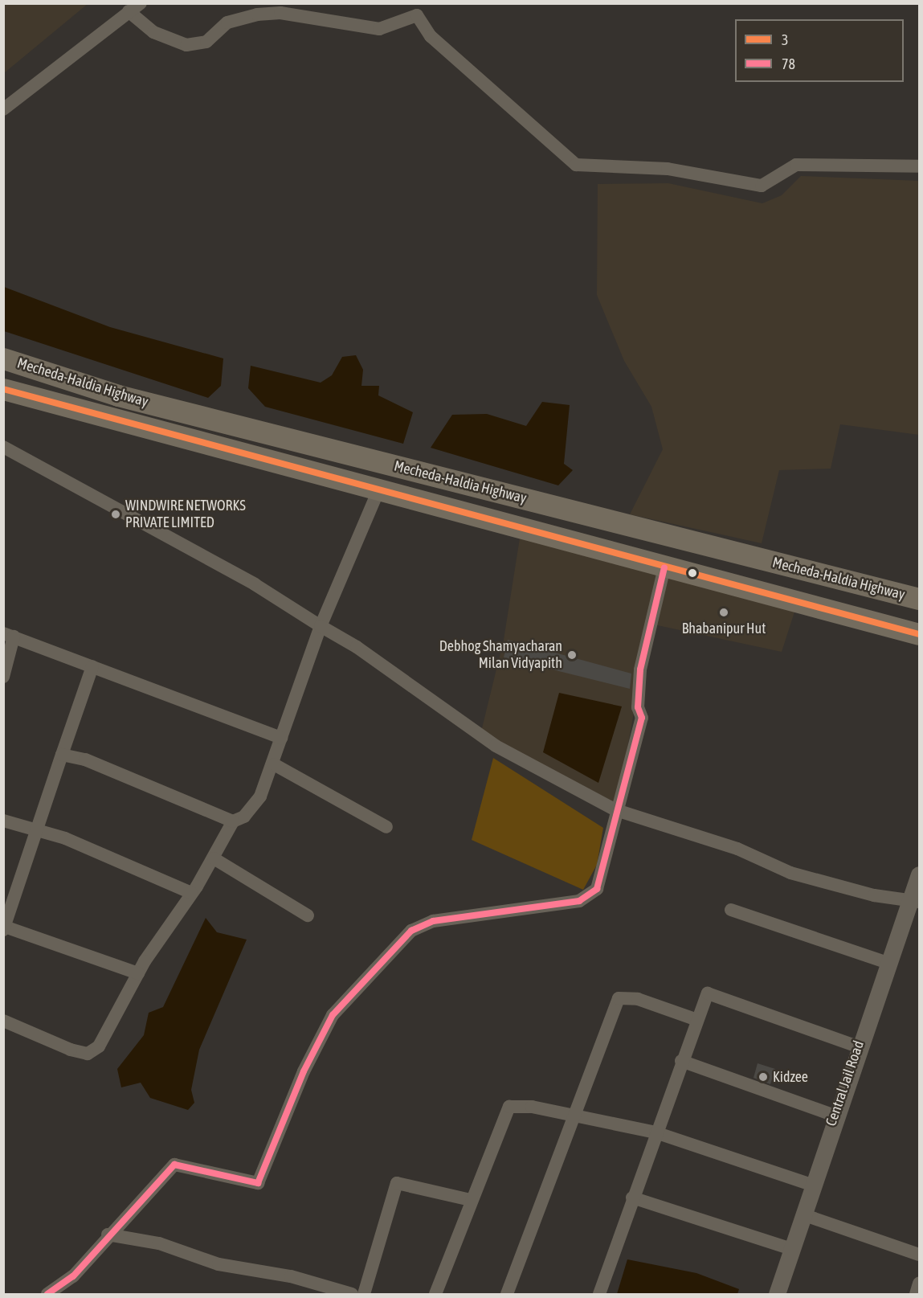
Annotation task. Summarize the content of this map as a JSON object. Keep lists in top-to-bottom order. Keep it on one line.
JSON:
{"streets":{"highway":["Mecheda-Haldia Highway"],"street":["Central Jail Road"]},"places":["WINDWIRE NETWORKS PRIVATE LIMITED","Bhabanipur Hut","Debhog Shamyacharan Milan Vidyapith","Kidzee"],"lines":["transit line 3","transit line 78"],"legend":["3","78"]}
